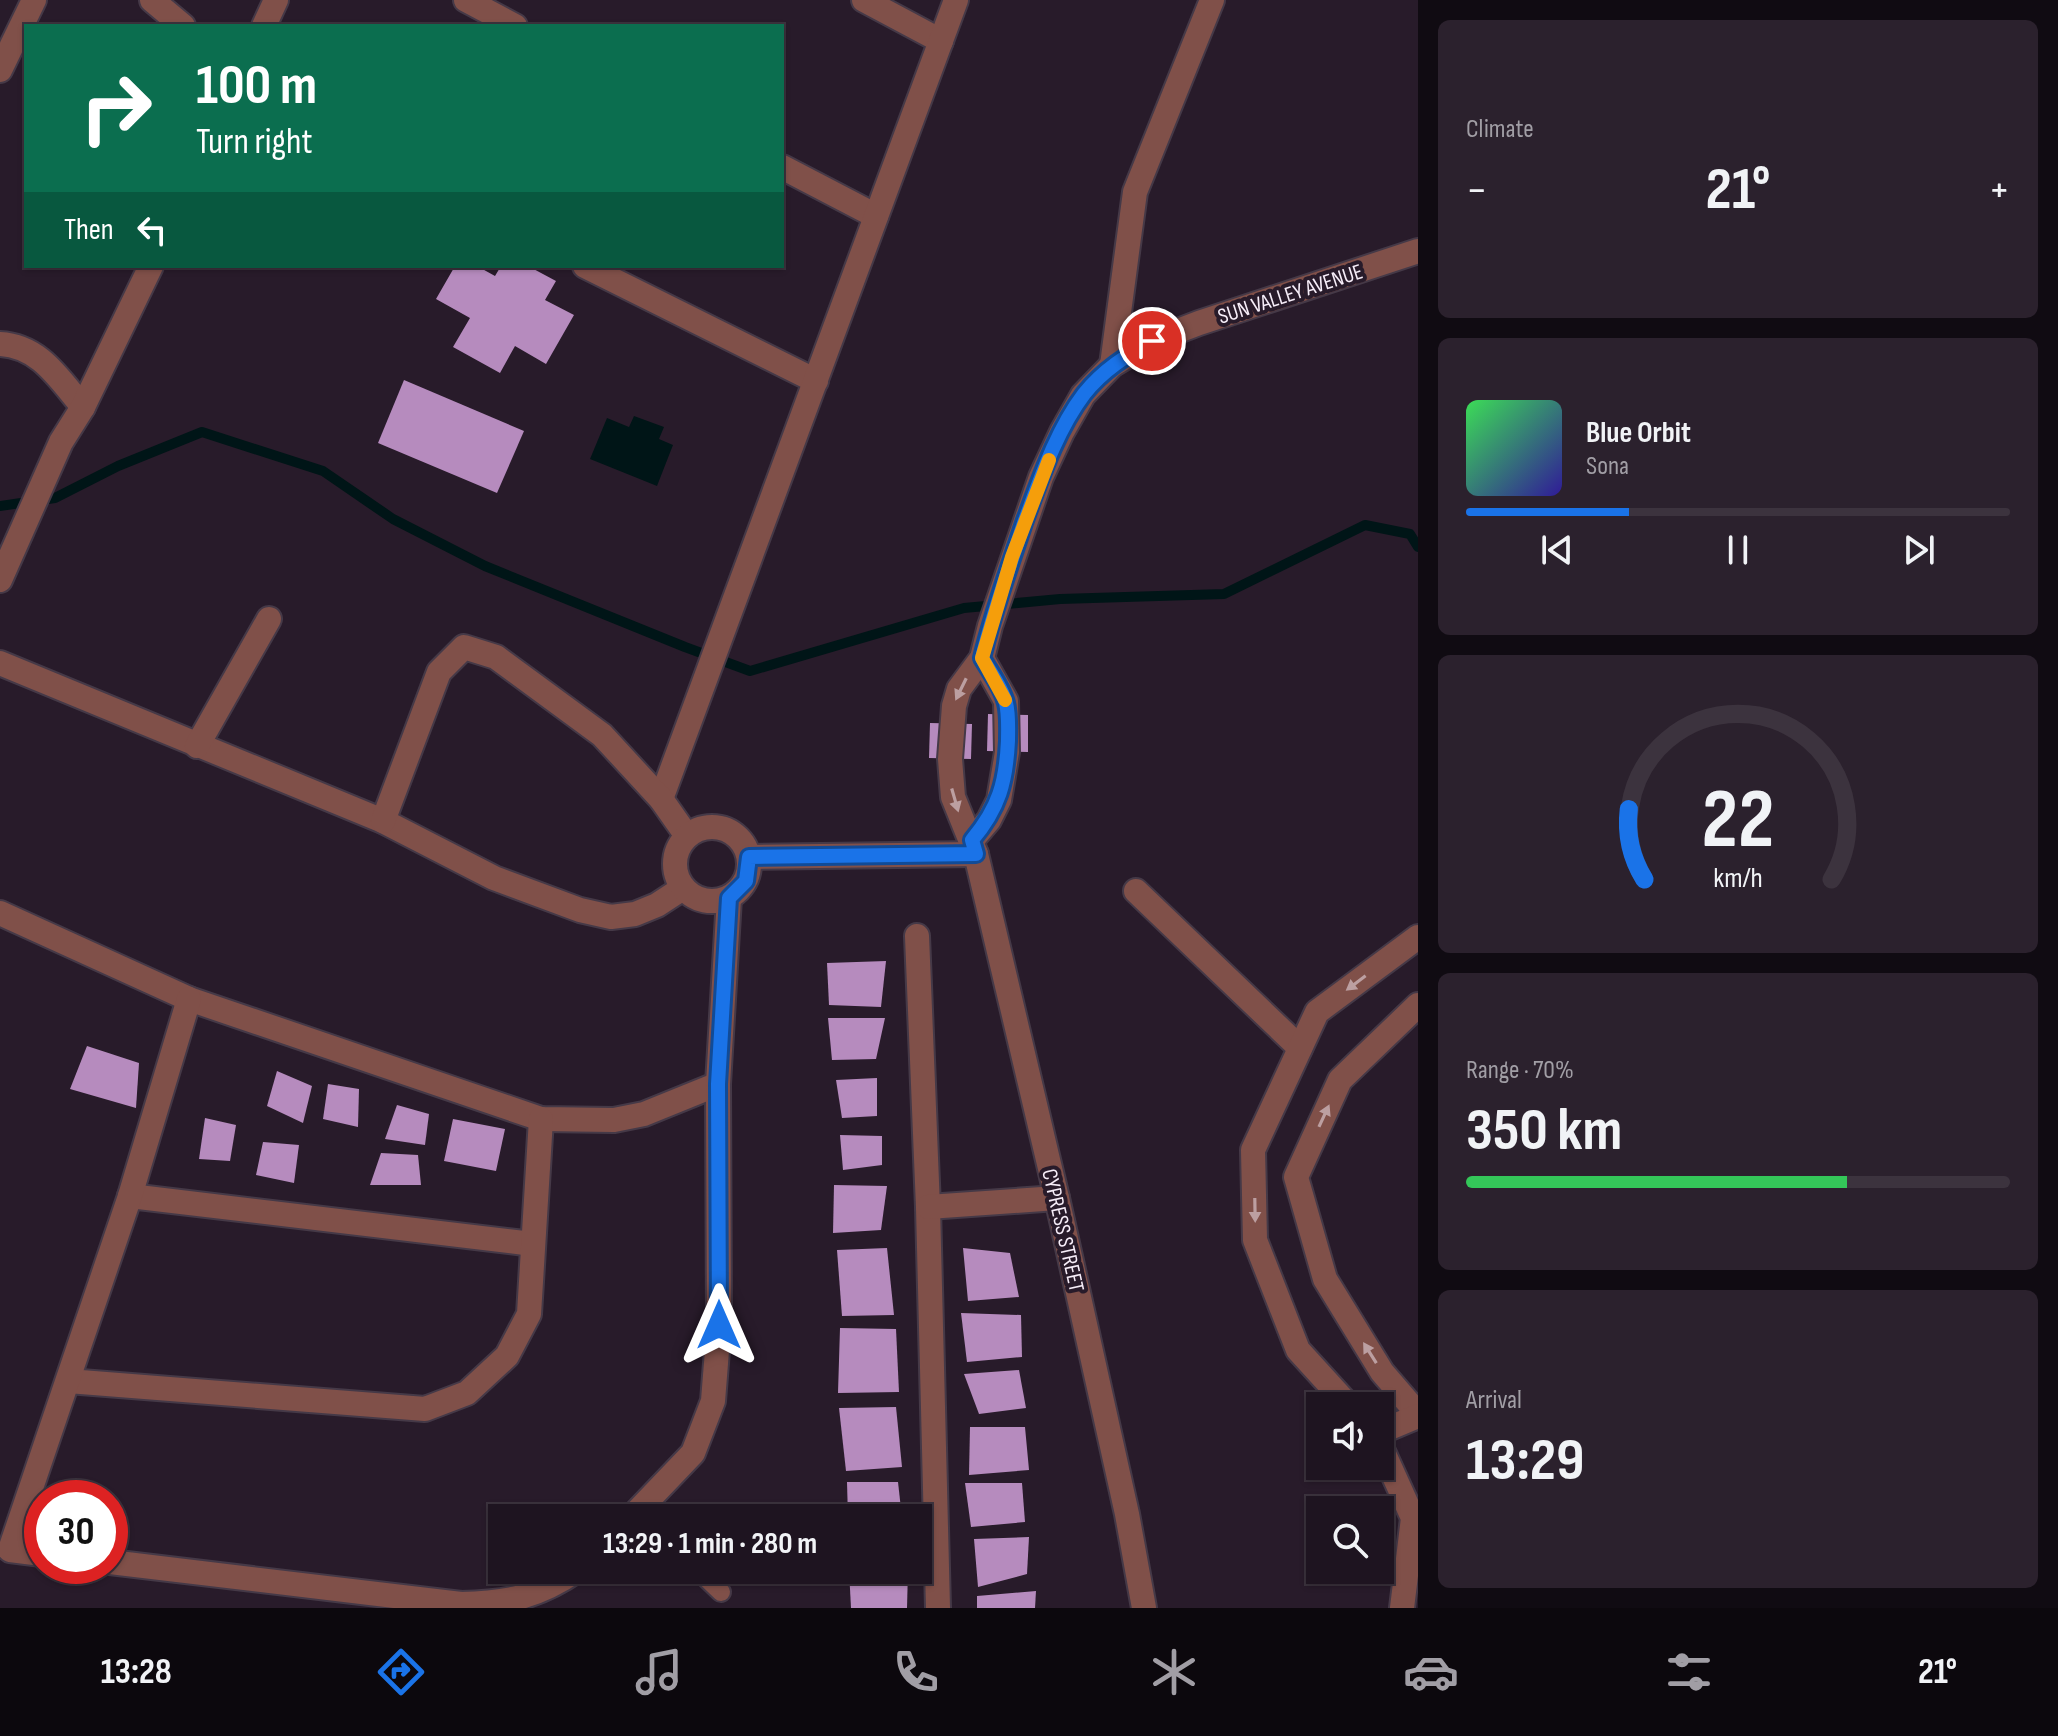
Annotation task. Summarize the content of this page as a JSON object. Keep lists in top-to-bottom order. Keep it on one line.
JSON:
{"streets":{"street":["SUN VALLEY AVENUE","CYPRESS STREET"]},"crossings":[["SUN VALLEY AVENUE","CYPRESS STREET"]],"page":{"tile":["Climate",["Range · 70%","350 km"],["Arrival","13:29"]],"turn":["100 m","Turn right"],"heat":["−","21°","+"],"then":"Then","song":["Blue Orbit","Sona"],"limit":"30","trip":"13:29 · 1 min · 280 m","tabs":["13:28","21°"],"gauge":["22","km/h"]}}
